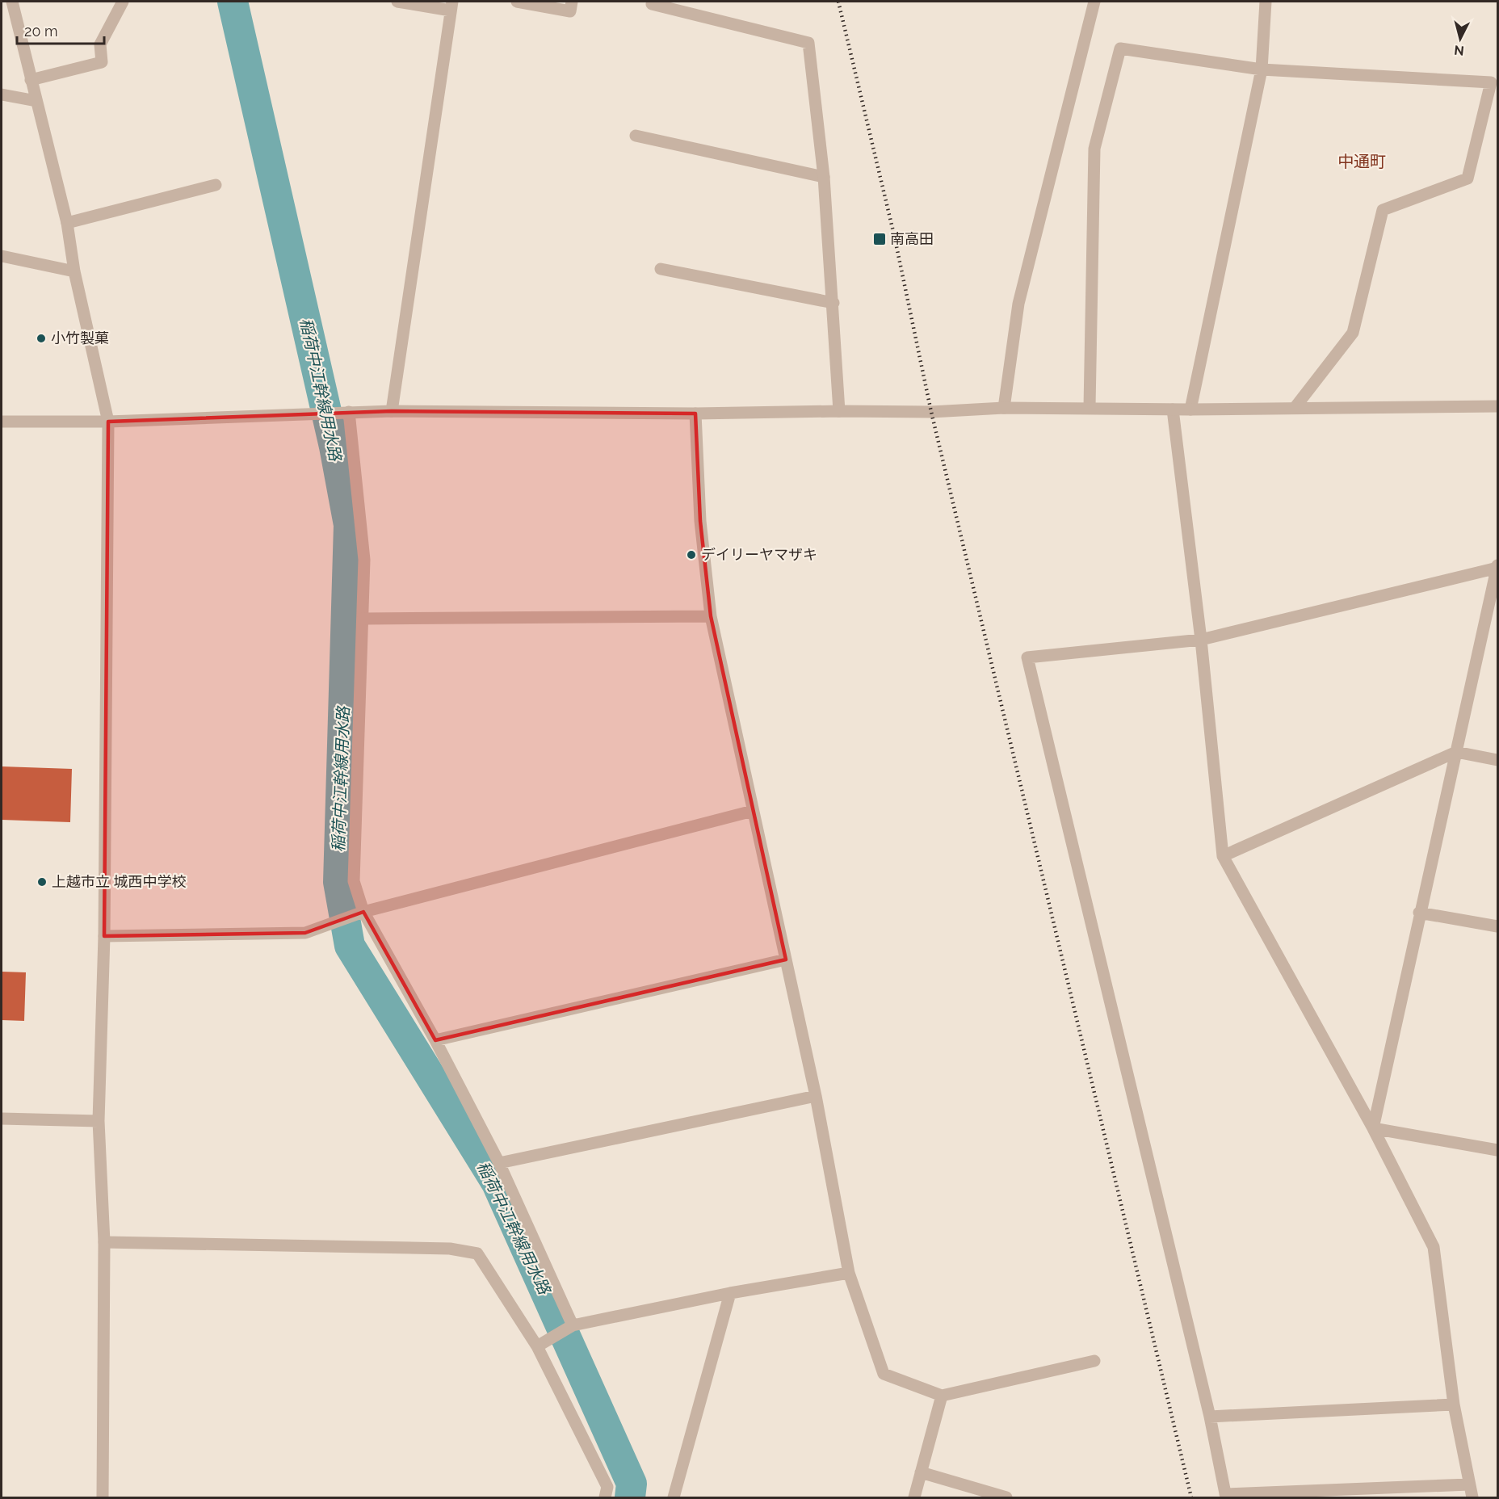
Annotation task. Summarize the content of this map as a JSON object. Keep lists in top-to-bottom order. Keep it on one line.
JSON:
{"districts":["中通町"],"water":["稲荷中江幹線用水路"],"places":{"transit":["南高田"],"other":["小竹製菓","デイリーヤマザキ","上越市立 城西中学校"]},"scale_bar":"20 m","north":"bottom"}
